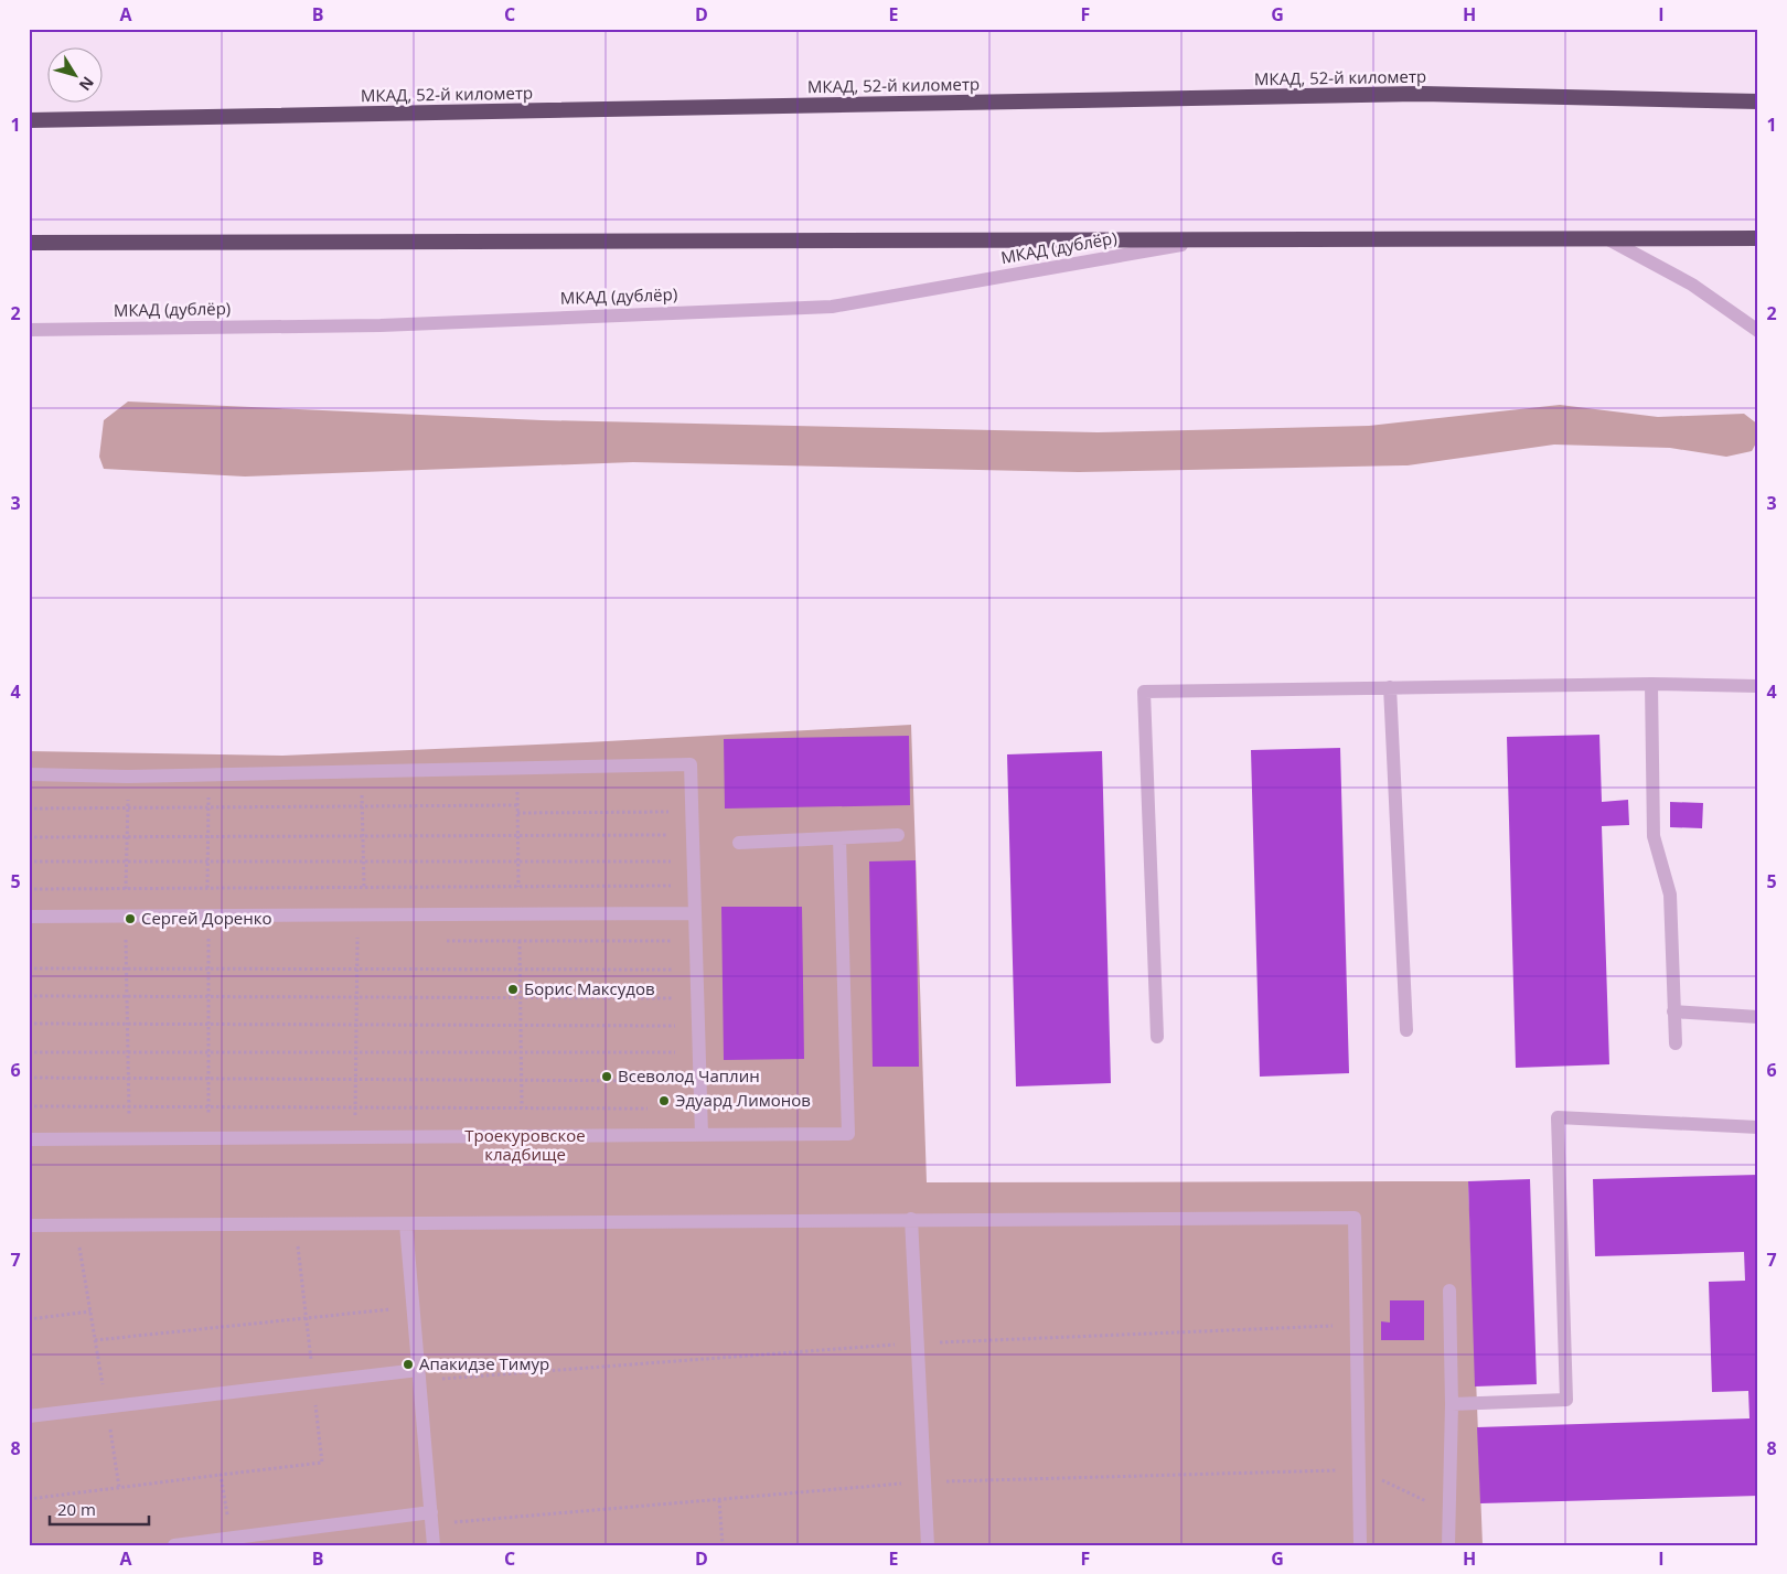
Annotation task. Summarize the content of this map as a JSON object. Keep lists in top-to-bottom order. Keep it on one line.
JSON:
{"streets":{"highway":["МКАД, 52-й километр"],"street":["МКАД (дублёр)"]},"parks":["Троекуровское кладбище"],"places":["Сергей Доренко","Борис Максудов","Всеволод Чаплин","Эдуард Лимонов","Апакидзе Тимур"],"scale_bar":"20 m","north":"bottom right","grid":{"columns":["A","B","C","D","E","F","G","H","I"],"rows":["1","2","3","4","5","6","7","8"]}}
